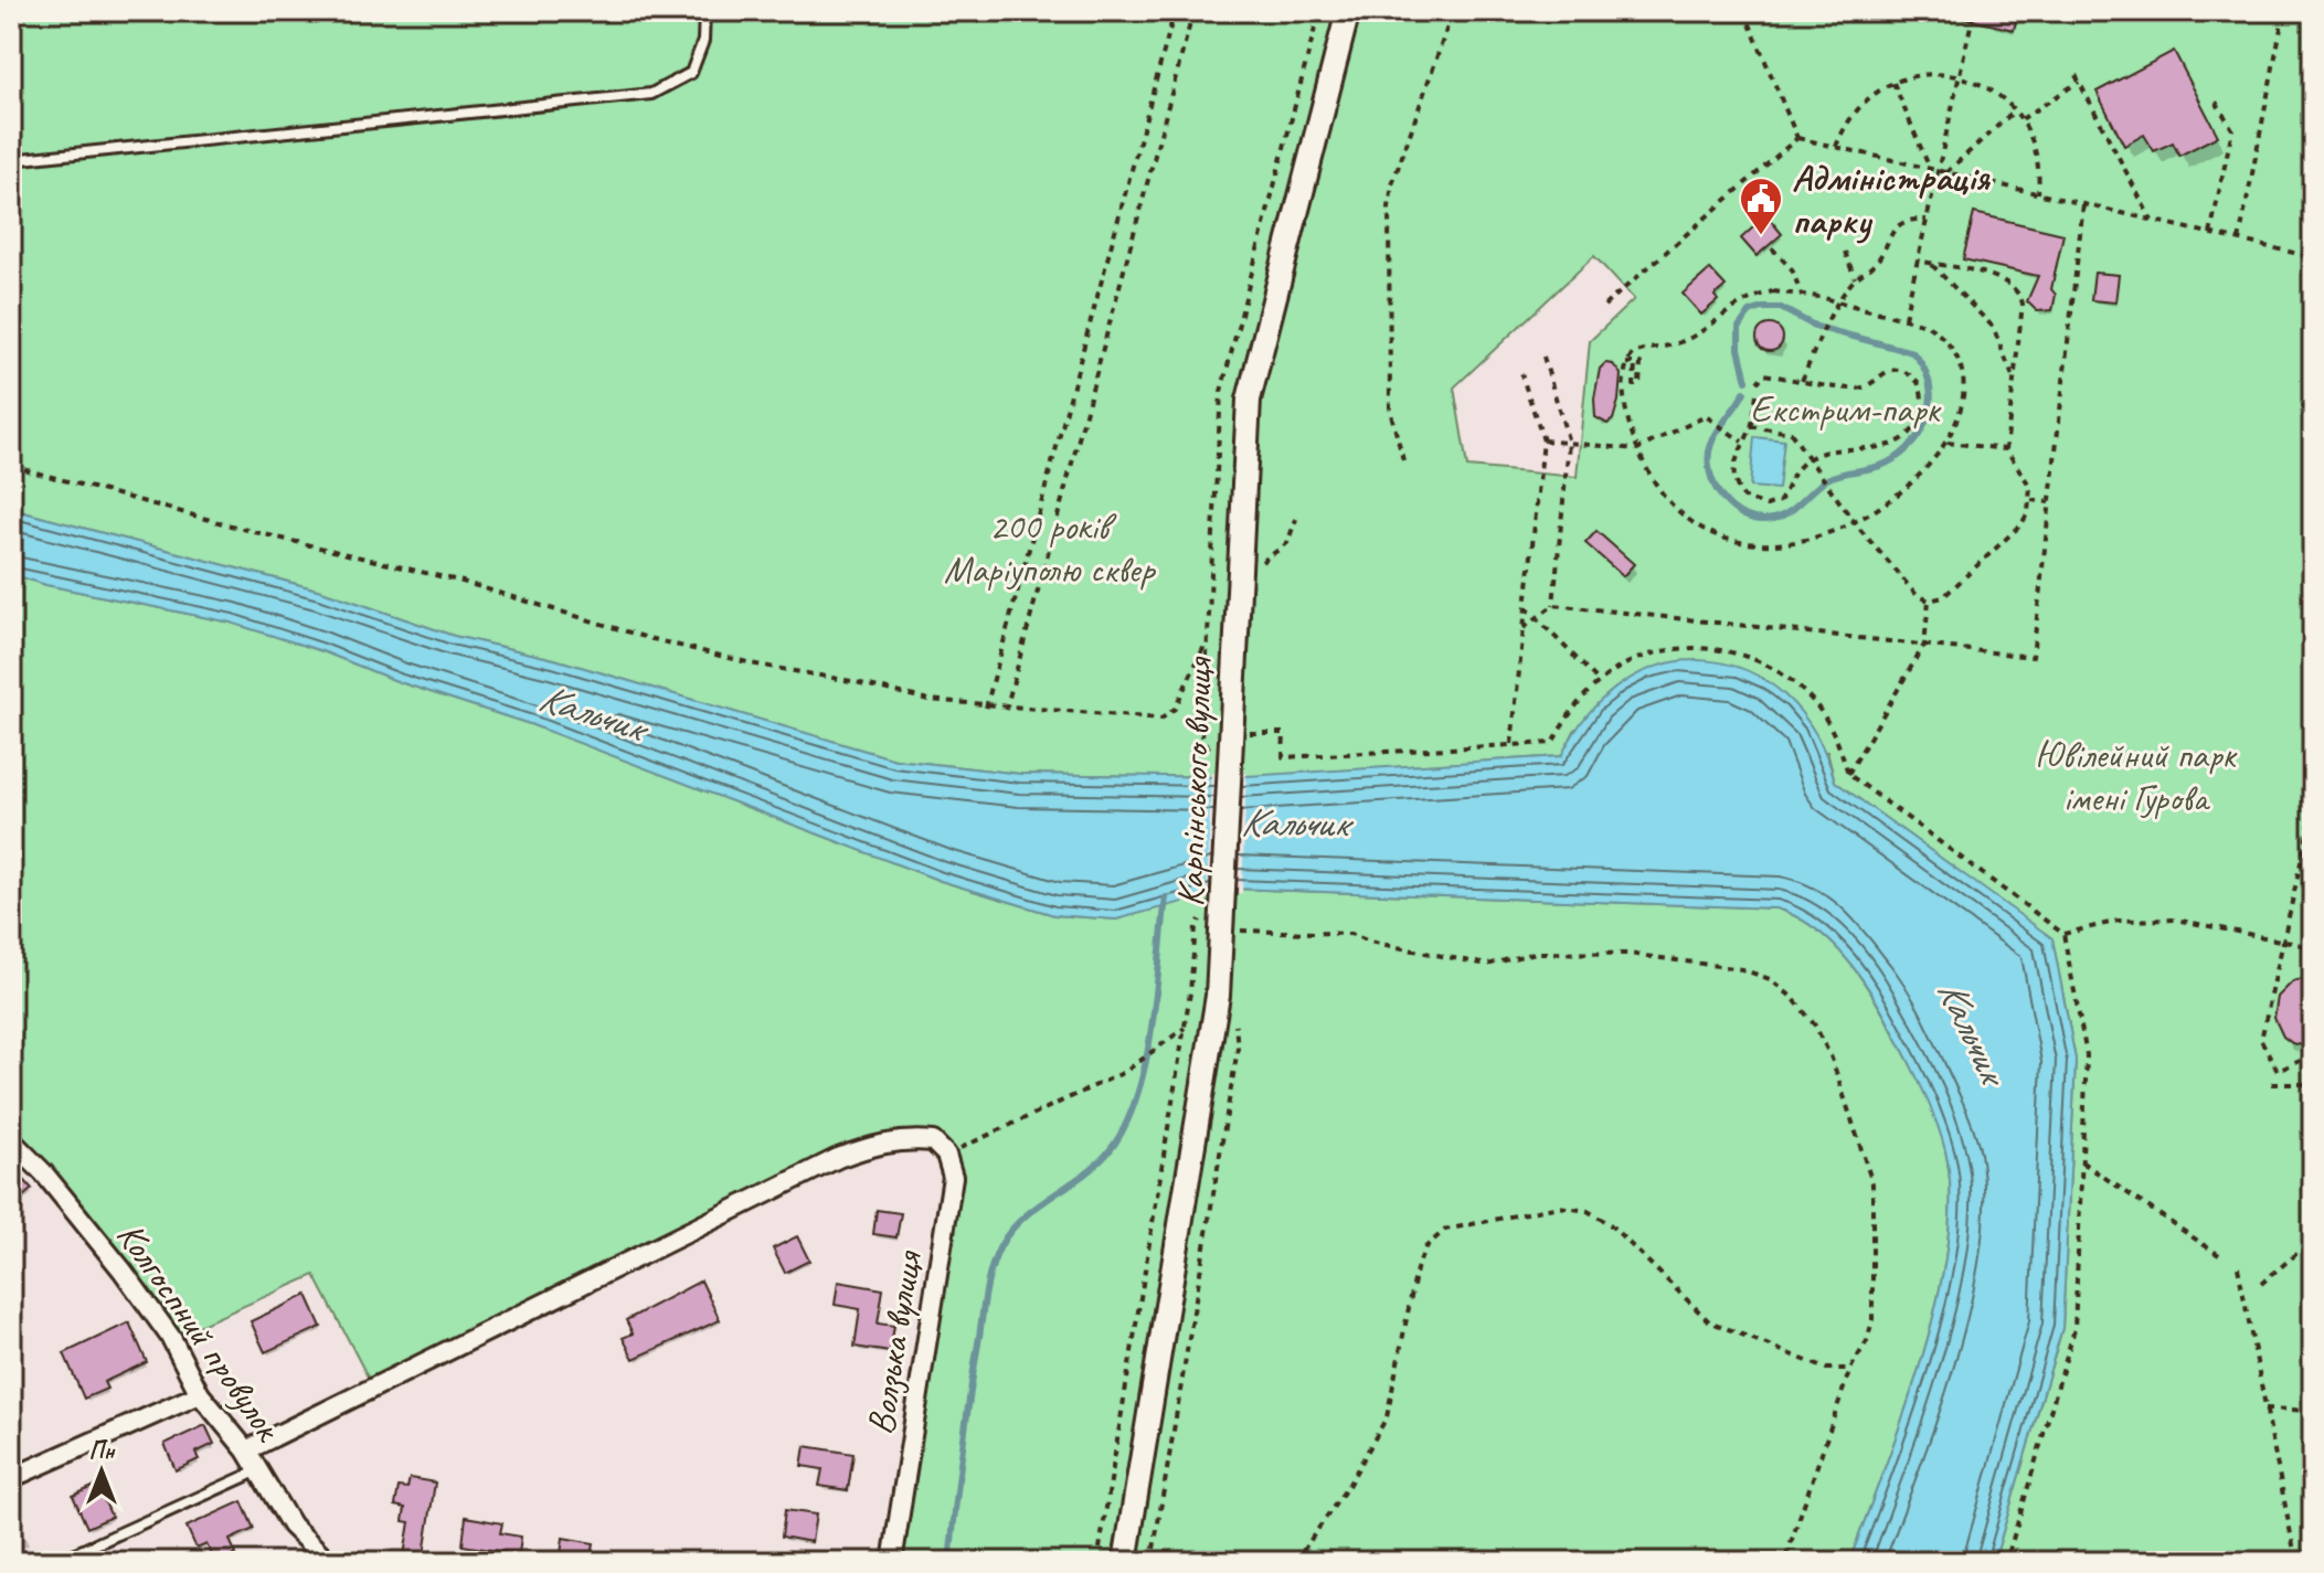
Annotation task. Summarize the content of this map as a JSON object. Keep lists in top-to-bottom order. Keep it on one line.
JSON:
{"streets":{"street":["Карпінського вулиця","Колгоспний провулок","Волзька вулиця"]},"water":["Кальчик"],"parks":["Екстрим-парк","200 років Маріуполю сквер","Ювілейний парк імені Гурова"],"places":{"public building":["Адміністрація парку"]},"north":"top"}
